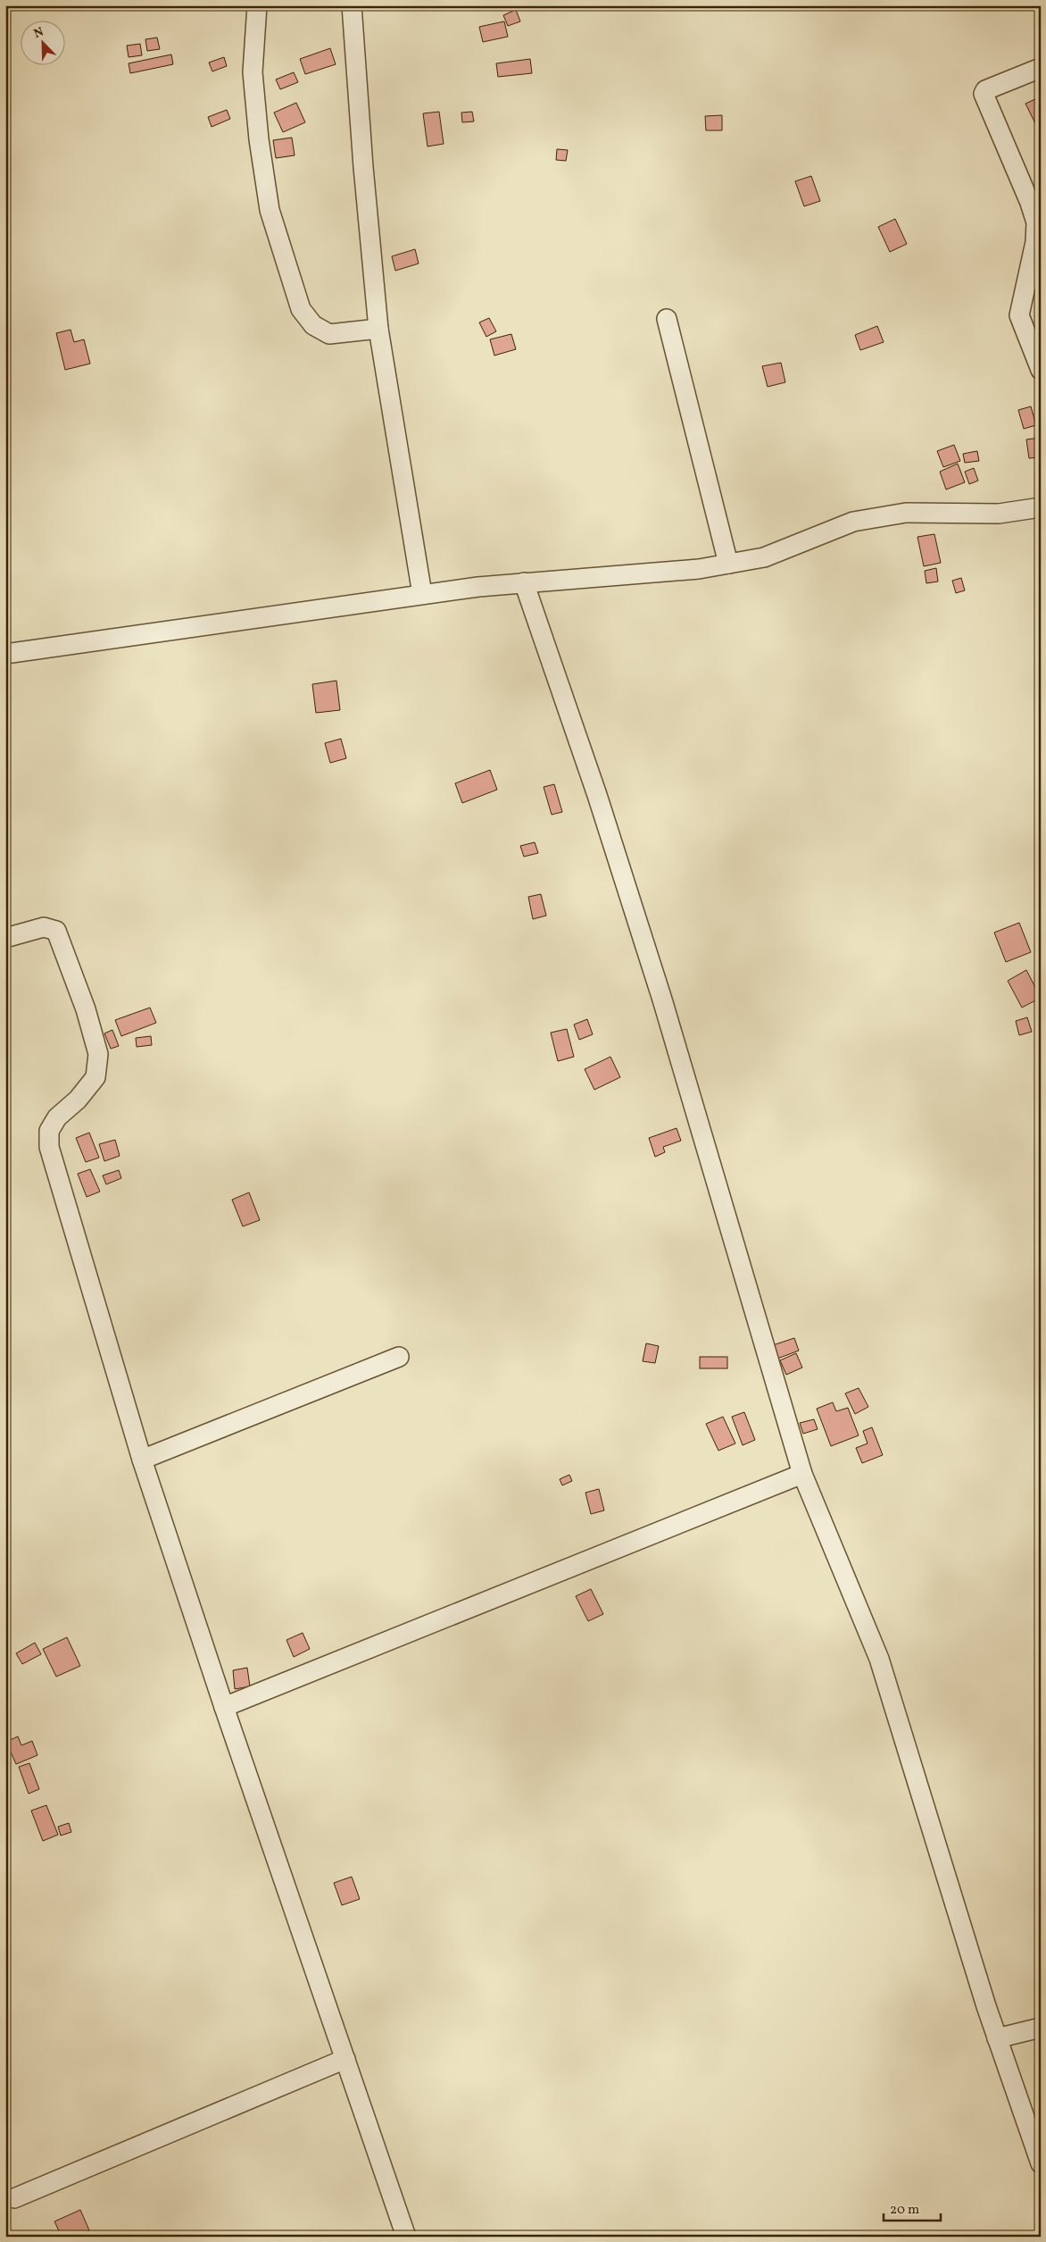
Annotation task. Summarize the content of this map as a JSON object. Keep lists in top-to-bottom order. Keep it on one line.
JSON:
{"scale_bar":"20 m","north":"top left"}
